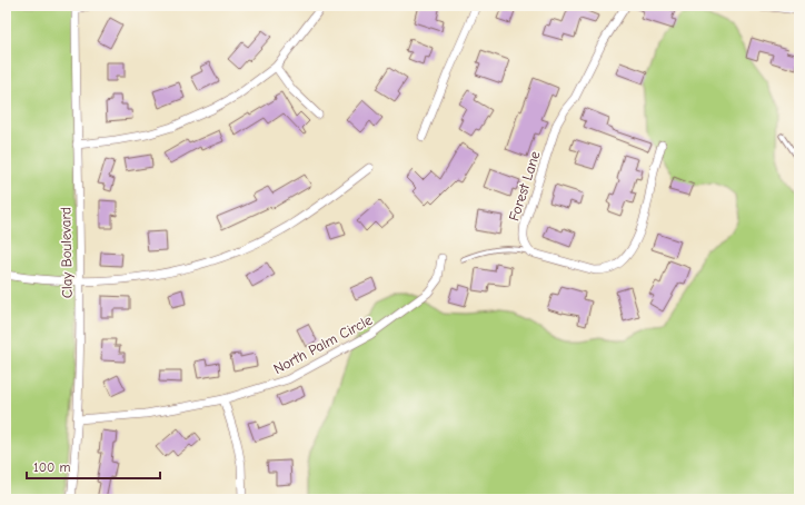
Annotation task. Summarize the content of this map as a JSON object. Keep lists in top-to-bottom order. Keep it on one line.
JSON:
{"streets":{"street":["Forest Lane","Clay Boulevard","North Palm Circle"]},"crossings":[["Clay Boulevard","North Palm Circle"]],"scale_bar":"100 m"}
